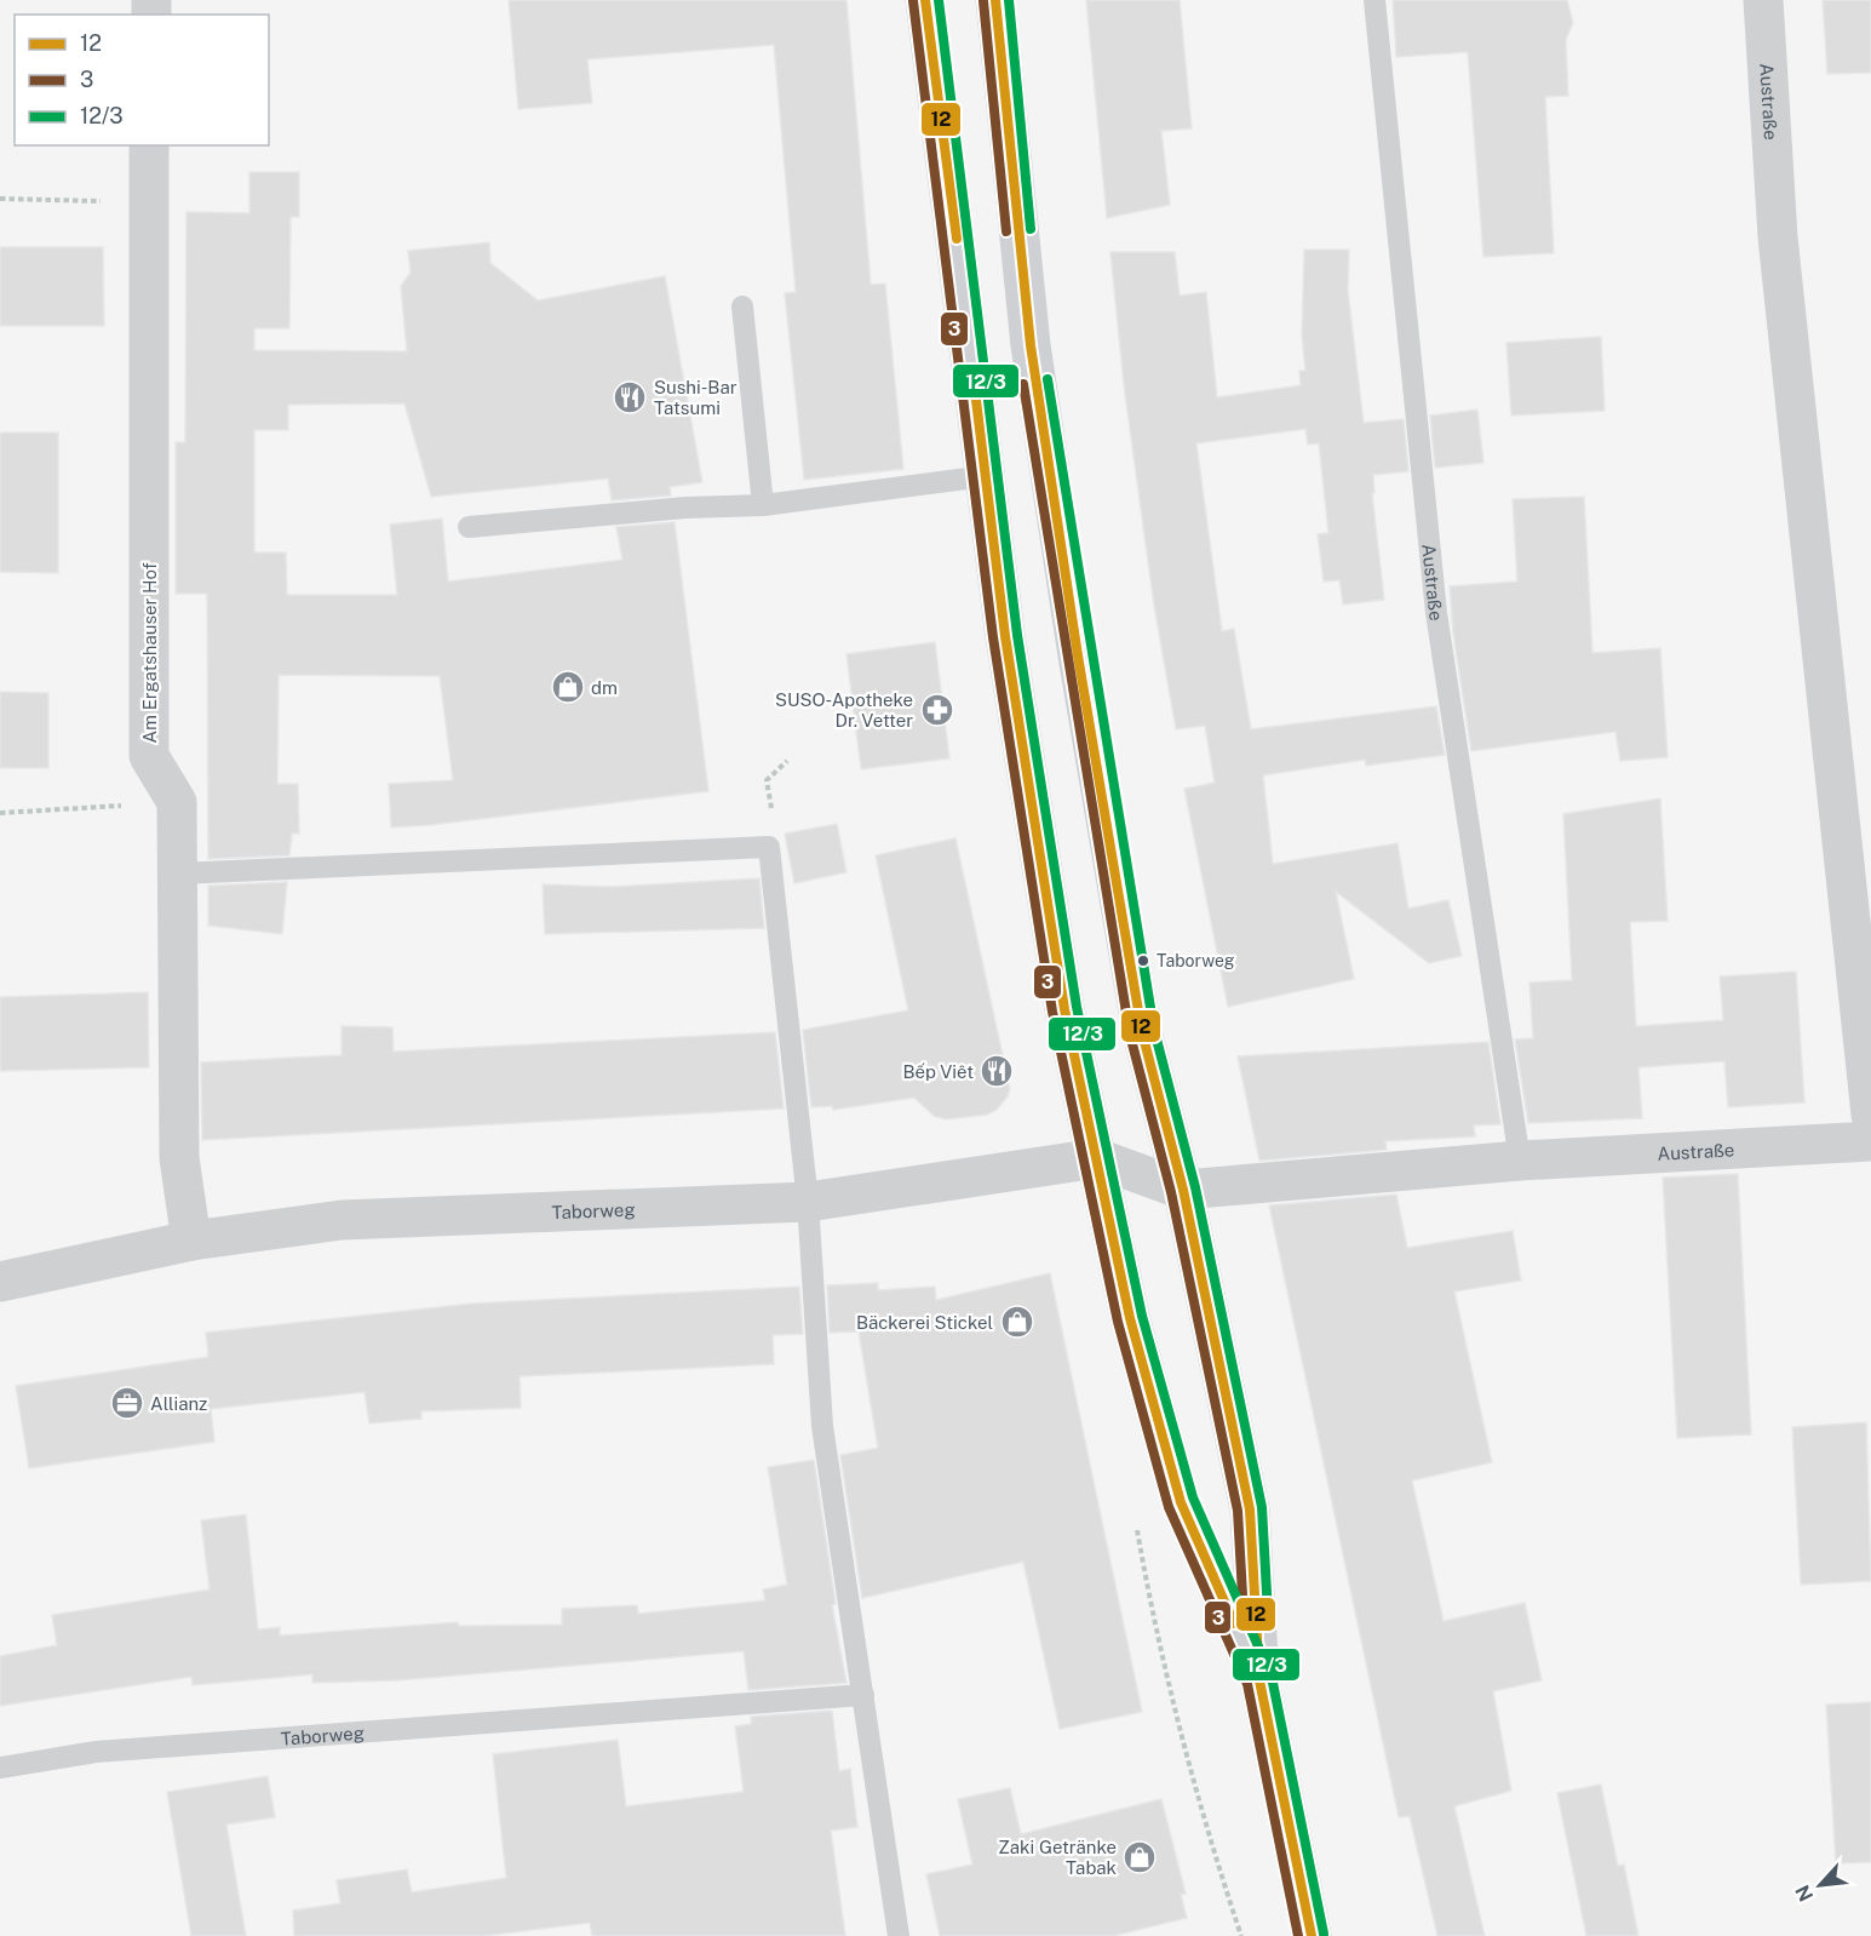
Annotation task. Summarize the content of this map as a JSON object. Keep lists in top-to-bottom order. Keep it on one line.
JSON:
{"streets":{"street":["Austraße","Am Ergatshauser Hof","Taborweg"]},"crossings":[["Austraße","Taborweg"],["Am Ergatshauser Hof","Taborweg"]],"places":{"restaurant":["Sushi-Bar Tatsumi","Bếp Viêt"],"shop":["dm","Bäckerei Stickel","Zaki Getränke Tabak"],"pharmacy":["SUSO-Apotheke Dr. Vetter"],"other":["Taborweg"],"office":["Allianz"]},"lines":["transit line 12","transit line 12/3","transit line 3"],"legend":["12","3","12/3"],"north":"bottom left"}
